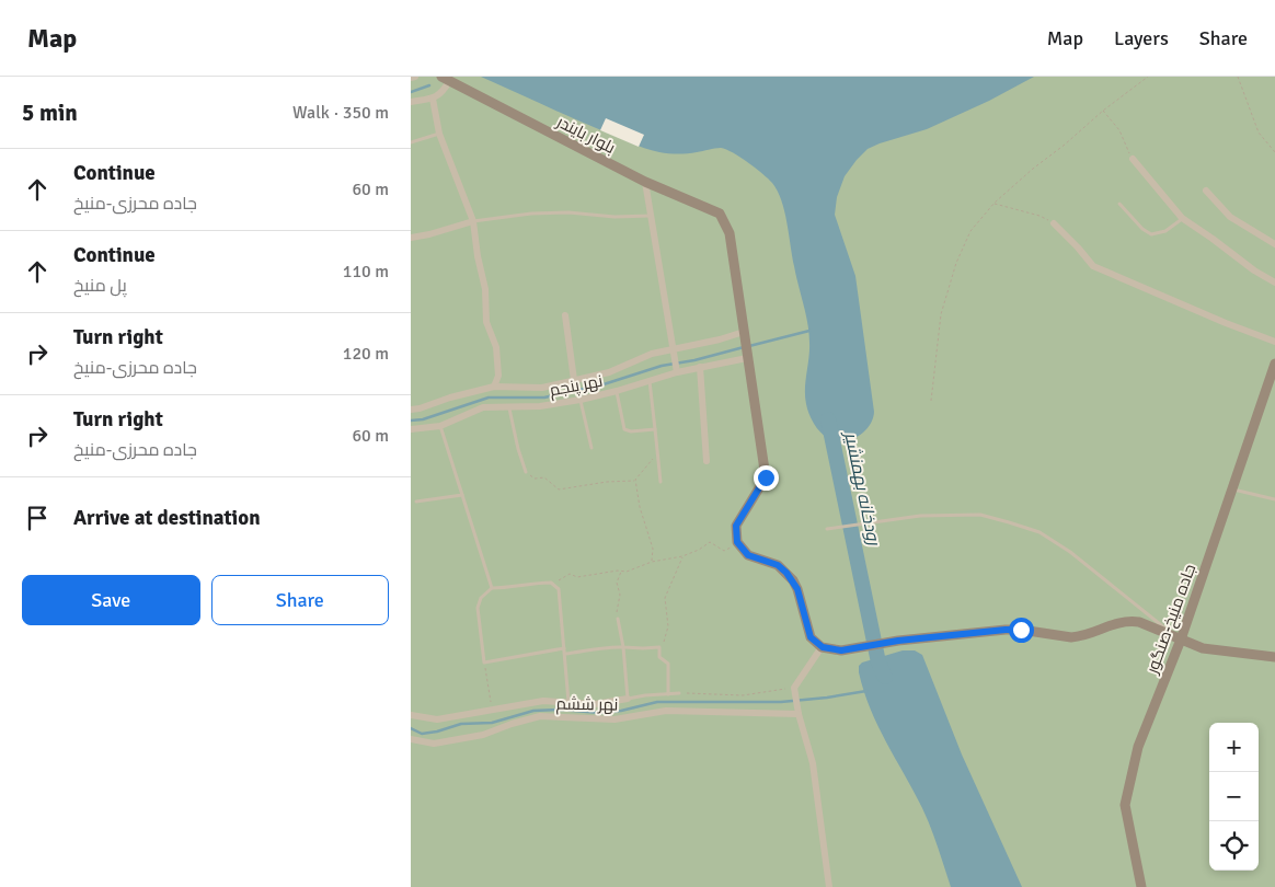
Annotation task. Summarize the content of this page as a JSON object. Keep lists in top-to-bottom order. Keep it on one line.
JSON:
{"streets":{"main road":["بلوار بایندر","جاده منیخ-صنگور"],"street":["نهر پنجم","نهر ششم"]},"crossings":[["بلوار بایندر","نهر پنجم"]],"water":["رودخانه بهمنشیر"],"page":{"header":"Map","nav":["Map","Layers","Share"],"heading":["5 min","Walk · 350 m"],"list":[["Continue","جاده محرزی-منیخ","60 m"],["Continue","پل منیخ","110 m"],["Turn right","جاده محرزی-منیخ","120 m"],["Turn right","جاده محرزی-منیخ","60 m"],"Arrive at destination"],"buttons":["Save","Share"],"map_buttons":["+","−"]}}
